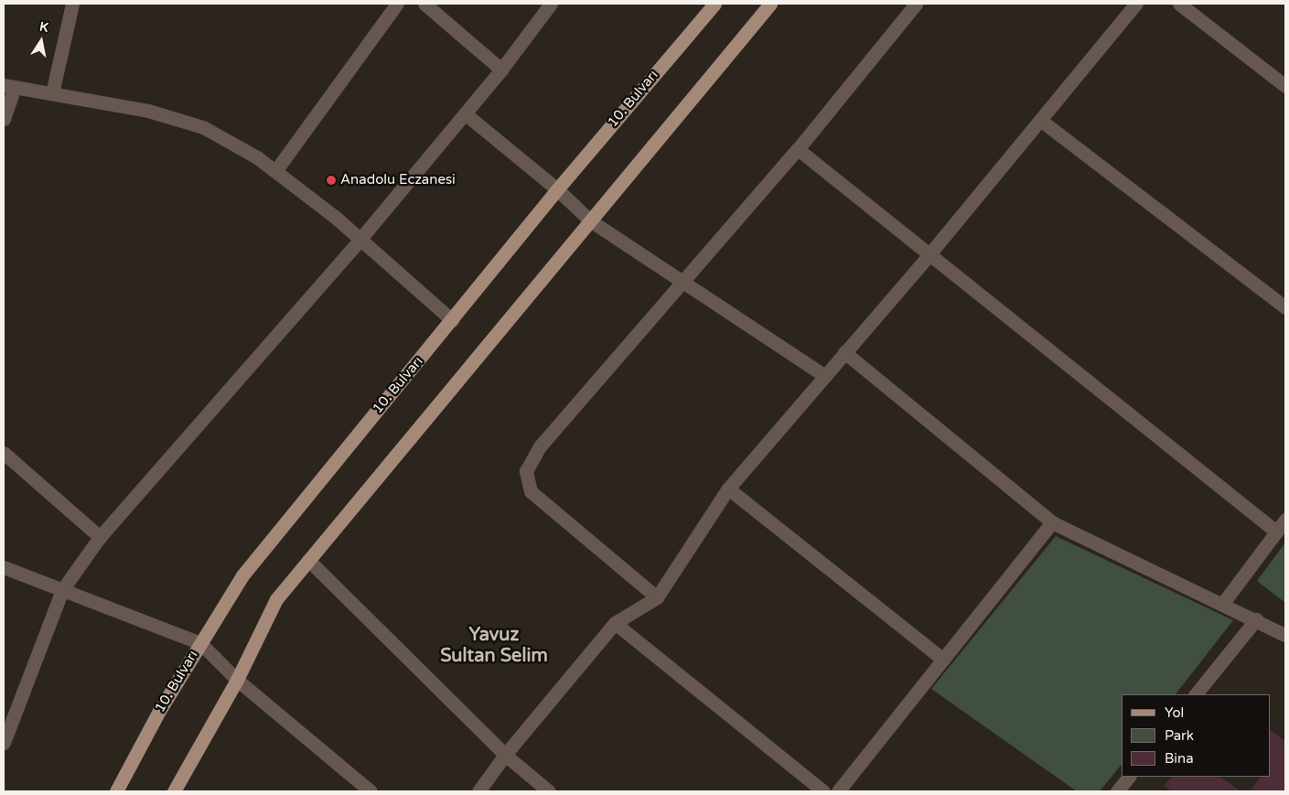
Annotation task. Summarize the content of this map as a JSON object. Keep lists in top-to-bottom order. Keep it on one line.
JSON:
{"streets":{"main road":["10. Bulvarı"]},"districts":["Yavuz Sultan Selim"],"places":["Anadolu Eczanesi"],"legend":["Yol","Park","Bina"],"north":"top"}
